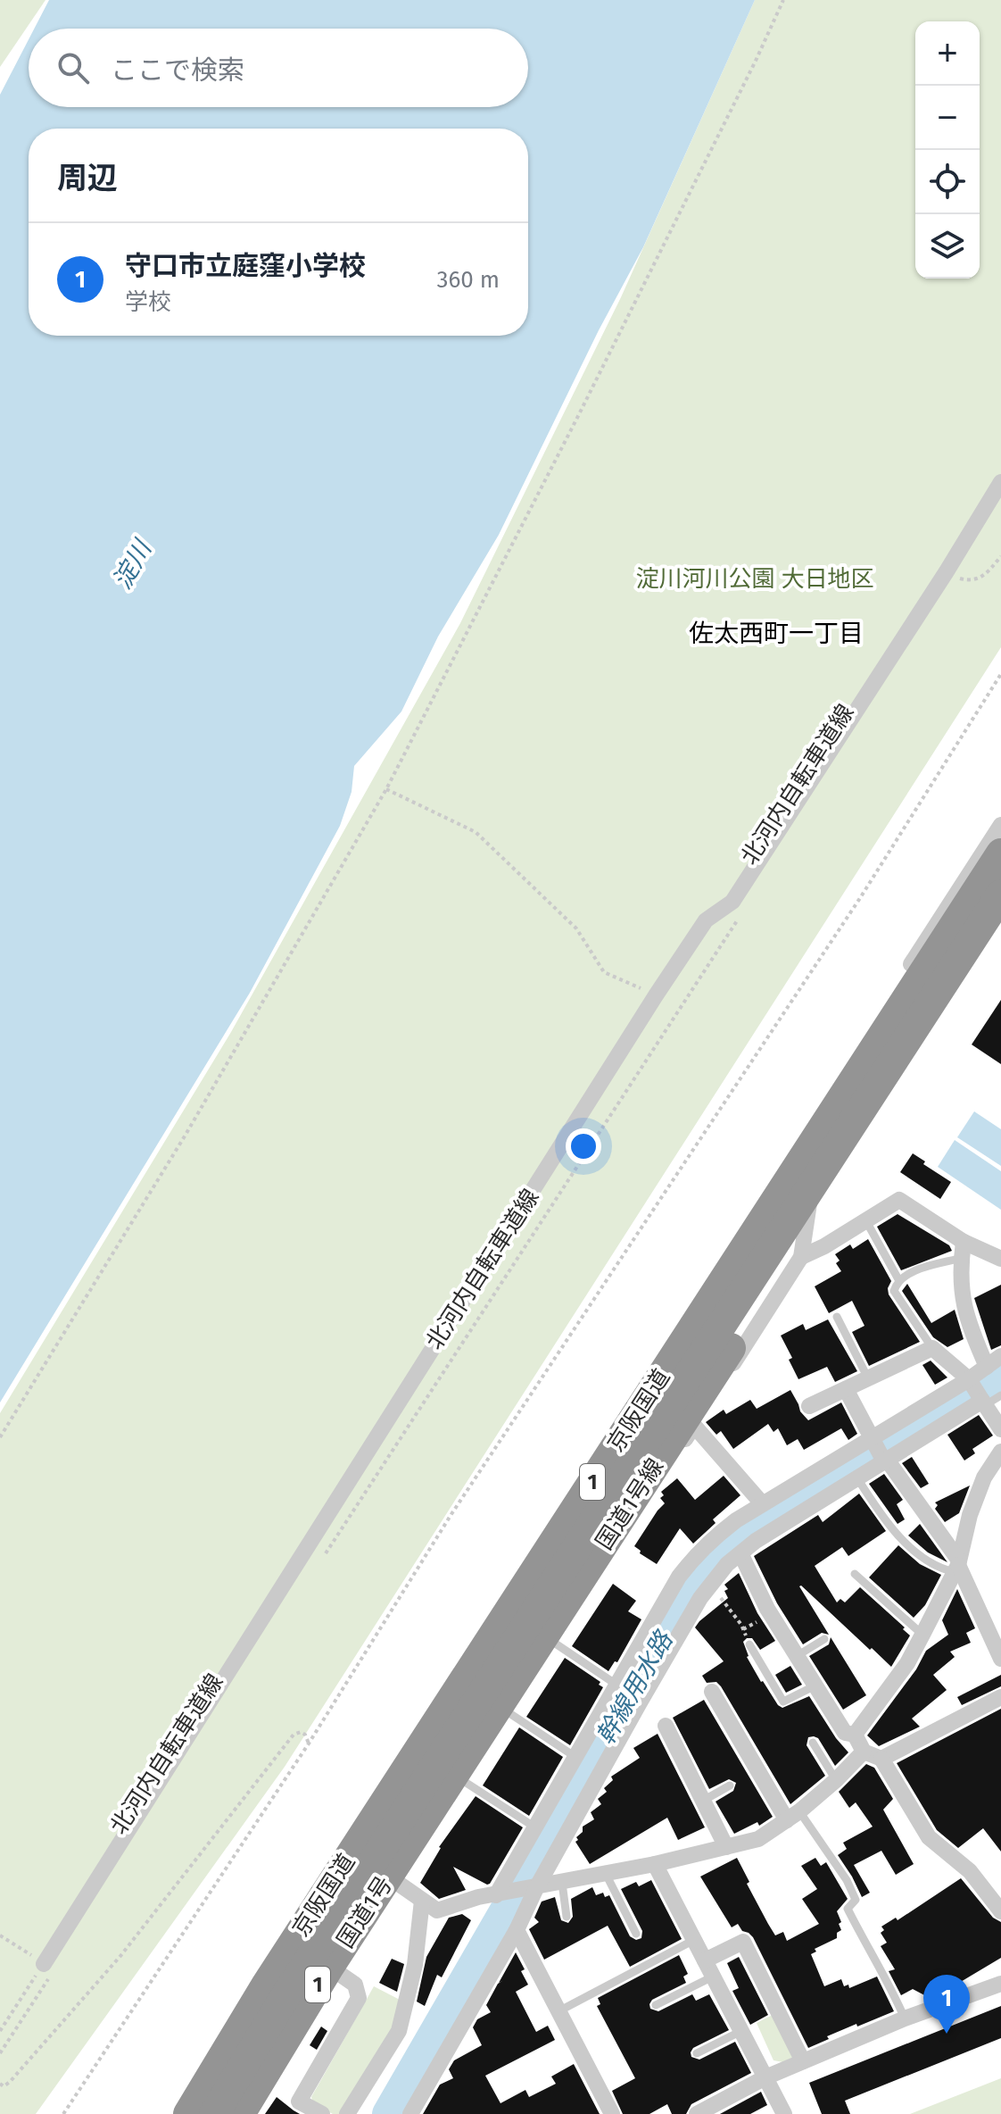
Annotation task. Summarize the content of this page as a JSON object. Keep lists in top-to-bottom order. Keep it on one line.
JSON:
{"streets":{"highway":["京阪国道","1","国道1号線","国道1号"],"street":["北河内自転車道線"]},"crossings":[["京阪国道","国道1号線"],["国道1号線","国道1号"]],"districts":["佐太西町一丁目"],"water":["淀川","幹線用水路"],"parks":["淀川河川公園 大日地区"],"page":{"map_buttons":["+","−"],"search":"ここで検索","heading":"周辺","list":[{"mark":"1","name":"守口市立庭窪小学校","note":"学校","value":"360 m"}],"pins":"1"}}
